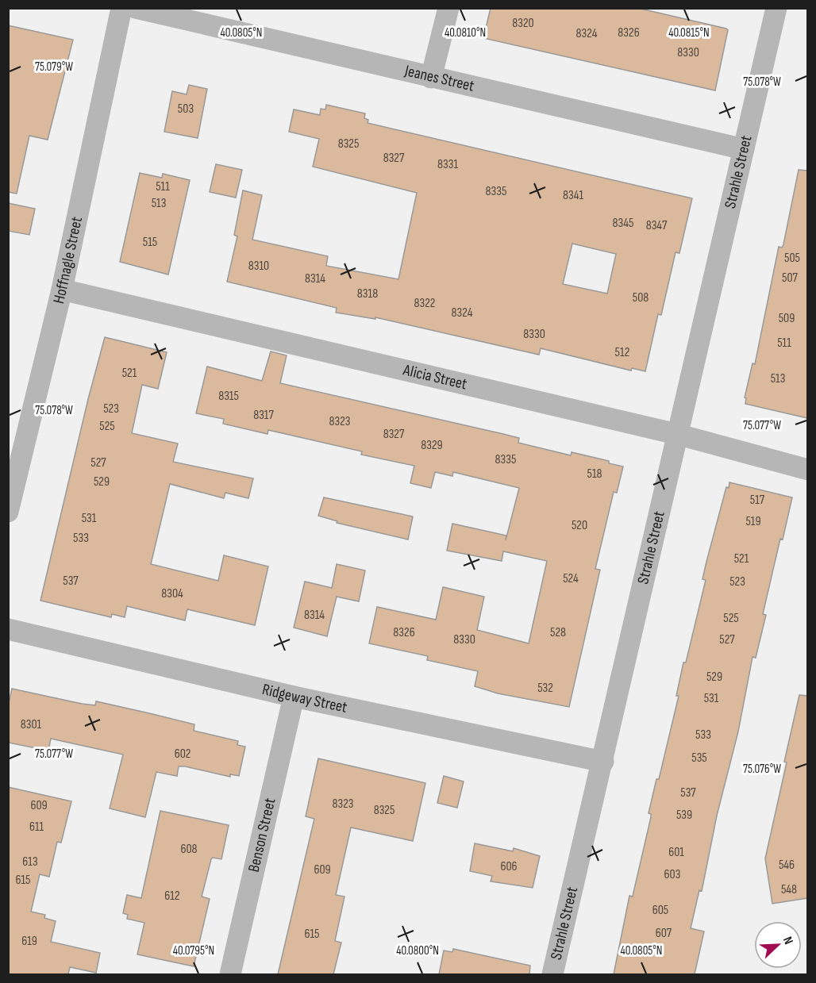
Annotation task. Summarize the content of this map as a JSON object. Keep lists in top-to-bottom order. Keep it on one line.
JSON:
{"streets":{"street":["Jeanes Street","Strahle Street","Hoffnagle Street","Alicia Street","Ridgeway Street","Benson Street"]},"crossings":[["Jeanes Street","Strahle Street"],["Strahle Street","Alicia Street"],["Strahle Street","Ridgeway Street"],["Hoffnagle Street","Alicia Street"],["Ridgeway Street","Benson Street"]],"house_numbers":["8320","8326","8324","8330","503","8325","8327","8331","511","8335","8341","513","8345","8347","515","505","8310","507","8314","8318","508","8322","8324","509","8330","511","512","521","513","8315","523","8317","8323","525","8327","8329","8335","527","518","529","517","531","519","520","533","521","524","537","523","8304","8314","525","8326","528","8330","527","529","532","531","8301","533","602","535","537","8323","609","8325","539","611","608","601","613","546","606","609","603","615","548","612","605","607","615","619"],"north":"top right","coordinates":["40.0805°N","40.0810°N","40.0815°N","75.079°W","75.078°W","75.077°W","75.076°W","40.0795°N","40.0800°N"]}
